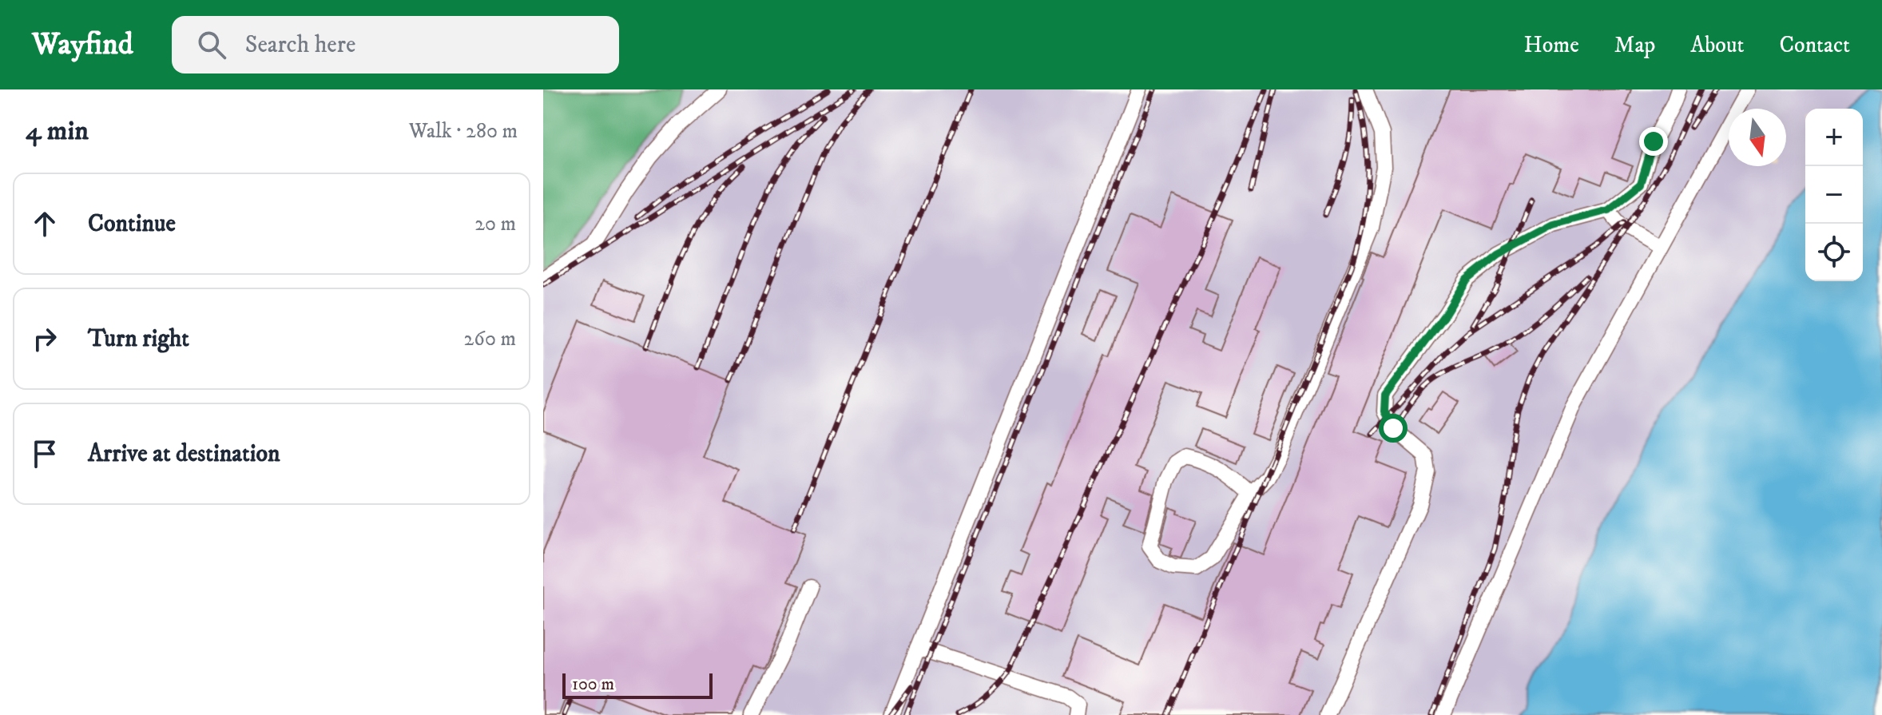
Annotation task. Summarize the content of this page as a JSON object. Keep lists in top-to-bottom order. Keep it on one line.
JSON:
{"scale_bar":"100 m","north":"bottom","page":{"header":"Wayfind","search":"Search here","nav":["Home","Map","About","Contact"],"heading":["4 min","Walk · 280 m"],"map_buttons":["+","−"],"list":[["Continue","20 m"],["Turn right","260 m"],"Arrive at destination"],"scale":"100 m"}}
